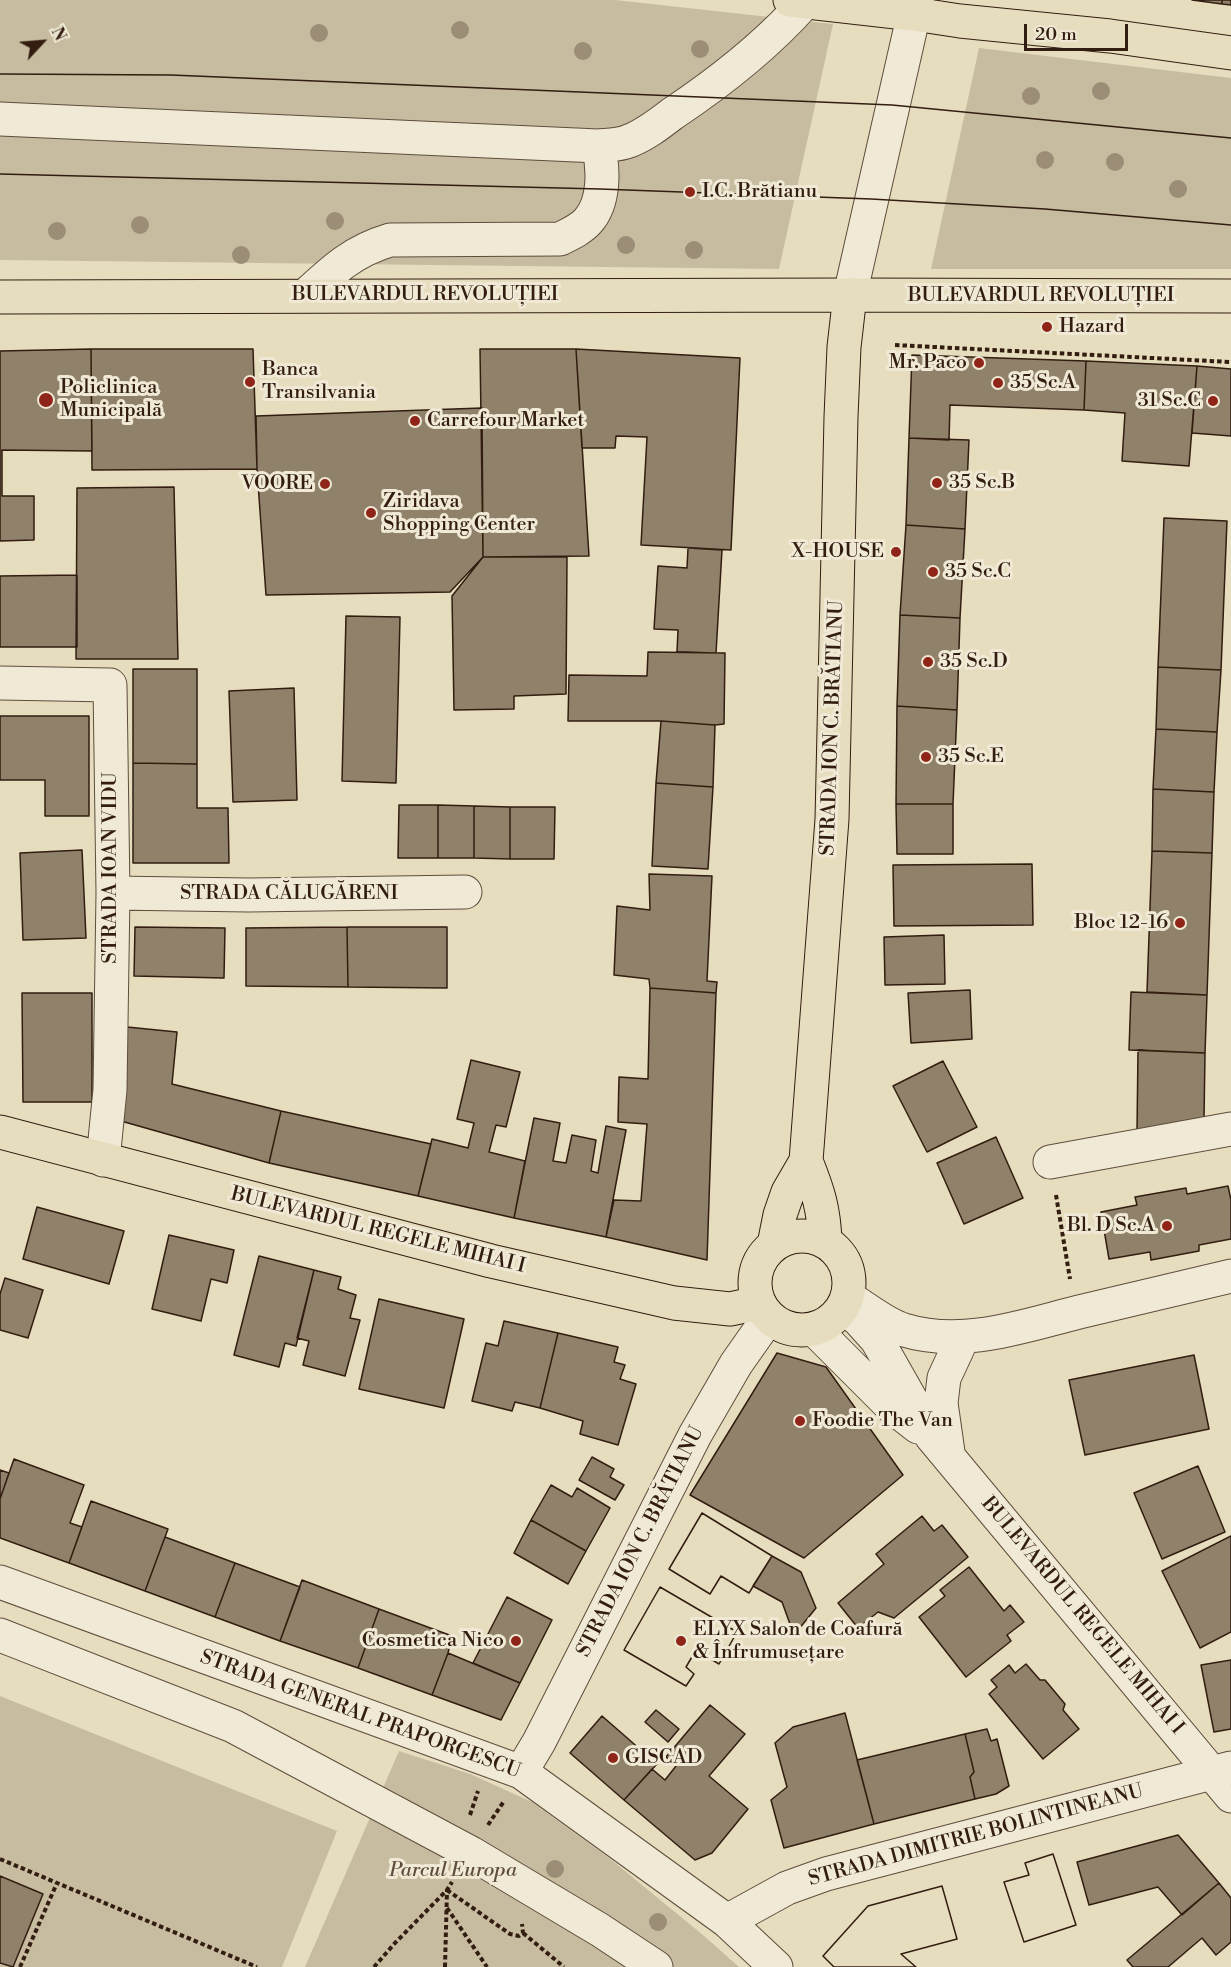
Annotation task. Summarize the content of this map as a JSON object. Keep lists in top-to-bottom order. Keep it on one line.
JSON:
{"streets":{"main road":["BULEVARDUL REVOLUȚIEI","STRADA ION C. BRĂTIANU","BULEVARDUL REGELE MIHAI I"],"street":["STRADA IOAN VIDU","STRADA CĂLUGĂRENI","STRADA GENERAL PRAPORGESCU","STRADA DIMITRIE BOLINTINEANU"]},"crossings":[["BULEVARDUL REVOLUȚIEI","STRADA ION C. BRĂTIANU"],["STRADA ION C. BRĂTIANU","BULEVARDUL REGELE MIHAI I"],["STRADA ION C. BRĂTIANU","STRADA GENERAL PRAPORGESCU"],["STRADA IOAN VIDU","STRADA CĂLUGĂRENI"],["STRADA IOAN VIDU","BULEVARDUL REGELE MIHAI I"],["BULEVARDUL REGELE MIHAI I","STRADA DIMITRIE BOLINTINEANU"],["STRADA GENERAL PRAPORGESCU","STRADA DIMITRIE BOLINTINEANU"]],"parks":["Parcul Europa"],"places":["I.C. Brătianu","Hazard","Mr. Paco","Banca Transilvania","35 Sc.A","Policlinica Municipală","31 Sc.C","Carrefour Market","35 Sc.B","VOORE","Ziridava Shopping Center","X-HOUSE","35 Sc.C","35 Sc.D","35 Sc.E","Bloc 12-16","Bl. D Sc.A","Foodie The Van","Cosmetica Nico","ELYX Salon de Coafură & Înfrumusețare","GISCAD"],"scale_bar":"20 m","north":"top right"}
